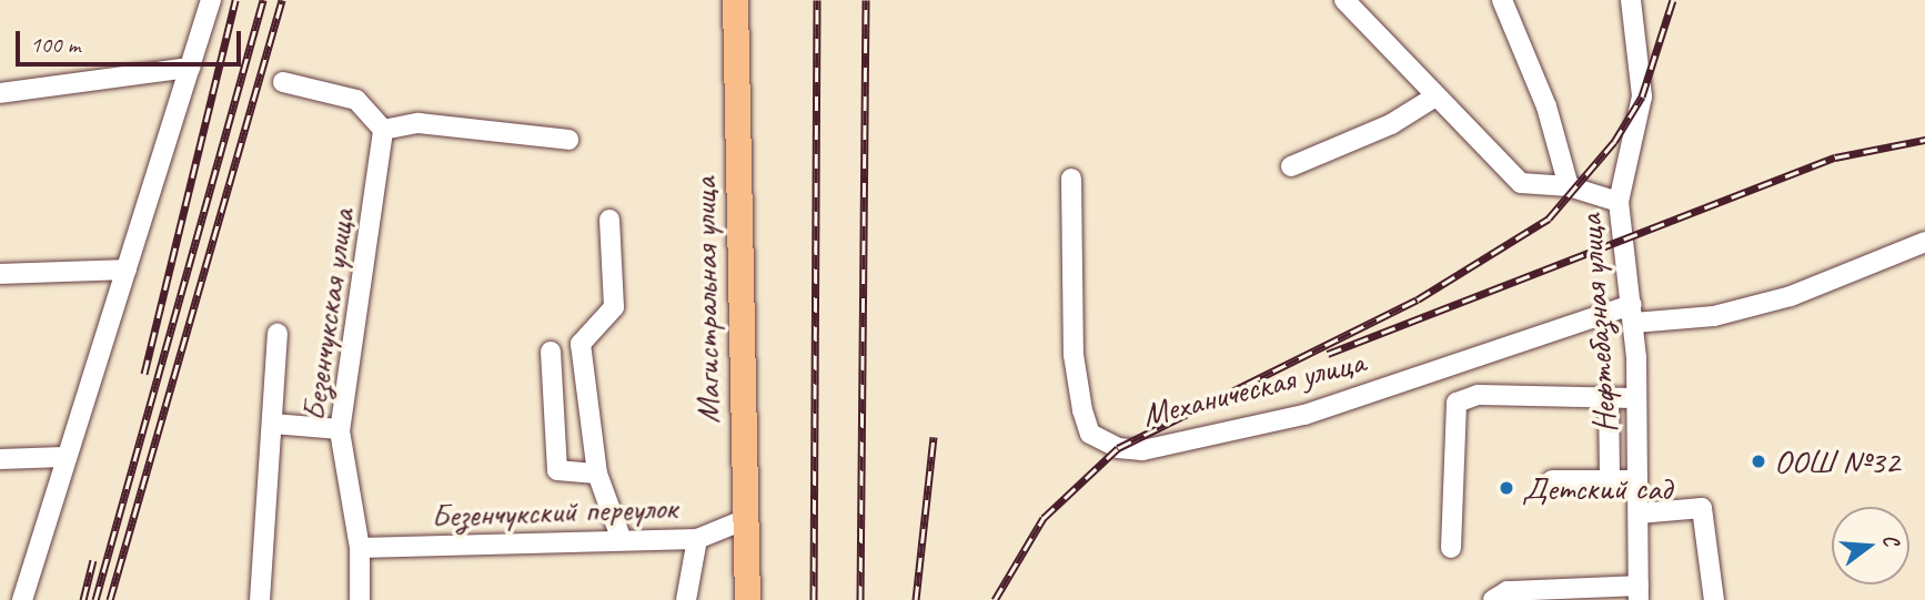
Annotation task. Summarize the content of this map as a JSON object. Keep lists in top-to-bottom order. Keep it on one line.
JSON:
{"streets":{"main road":["Магистральная улица"],"street":["Безенчукская улица","Нефтебазная улица","Механическая улица","Безенчукский переулок"]},"crossings":[["Магистральная улица","Безенчукский переулок"],["Безенчукская улица","Безенчукский переулок"],["Нефтебазная улица","Механическая улица"]],"places":["ООШ №32","Детский сад"],"scale_bar":"100 m","north":"right"}
